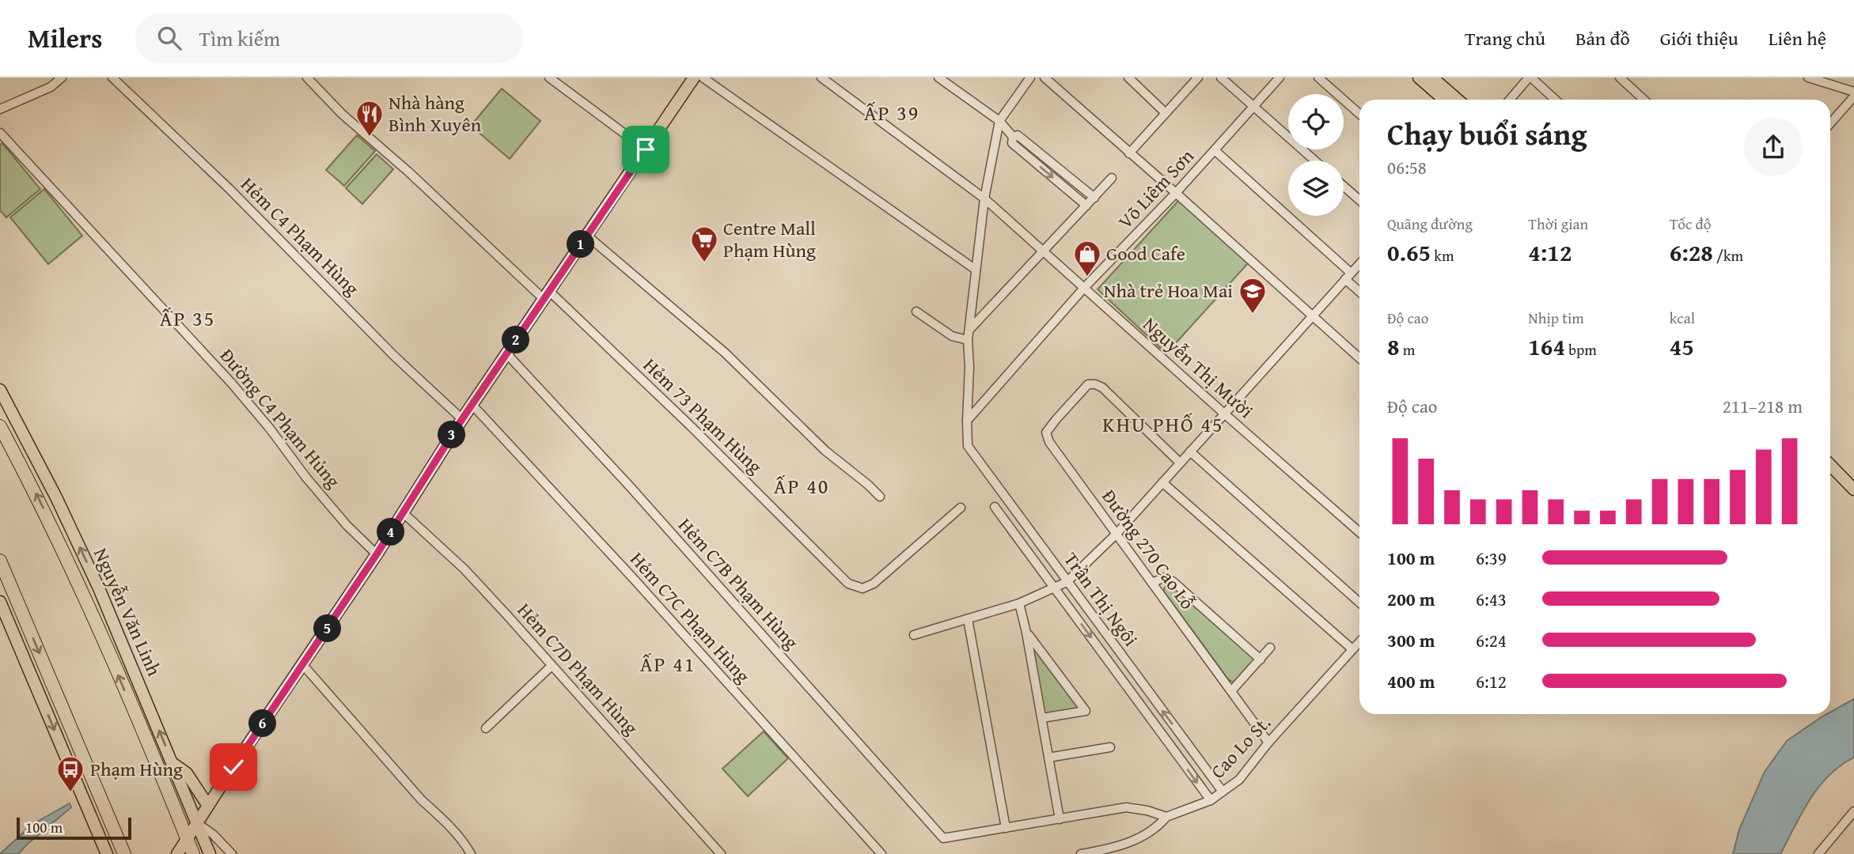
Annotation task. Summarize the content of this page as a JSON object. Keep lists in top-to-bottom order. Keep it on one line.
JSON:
{"streets":{"highway":["Nguyễn Văn Linh"],"street":["Võ Liêm Sơn","Hẻm C4 Phạm Hùng","Nguyễn Thị Mười","Hẻm 73 Phạm Hùng","Đường C4 Phạm Hủng","Đường 270 Cao Lỗ","Hẻm C7B Phạm Hùng","Trần Thị Ngôi","Hẻm C7C Phạm Hùng","Hẻm C7D Phạm Hùng","Cao Lo St."]},"crossings":[["Võ Liêm Sơn","Nguyễn Thị Mười"],["Võ Liêm Sơn","Trần Thị Ngôi"],["Nguyễn Thị Mười","Trần Thị Ngôi"],["Đường 270 Cao Lỗ","Cao Lo St."],["Trần Thị Ngôi","Cao Lo St."]],"districts":["ẤP 39","ẤP 35","KHU PHỐ 45","ẤP 40","ẤP 41"],"places":{"restaurant":["Nhà hàng Bình Xuyên"],"supermarket":["Centre Mall Phạm Hùng"],"shop":["Good Cafe"],"school or university":["Nhà trẻ Hoa Mai"],"bus stop":["Phạm Hùng"]},"scale_bar":"100 m","page":{"header":"Milers","search":"Tìm kiếm","nav":["Trang chủ","Bản đồ","Giới thiệu","Liên hệ"],"heading":["Chạy buổi sáng","06:58"],"stats":[["Quãng đường","0.65 km"],["Thời gian","4:12"],["Tốc độ","6:28 /km"],["Độ cao","8 m"],["Nhịp tim","164 bpm"],["kcal","45"]],"pins":["1","2","3","4","5","6"],"chart":["Độ cao","211–218 m"],"list":[{"name":"100 m","note":"6:39"},{"name":"200 m","note":"6:43"},{"name":"300 m","note":"6:24"},{"name":"400 m","note":"6:12"}],"scale":"100 m"}}
